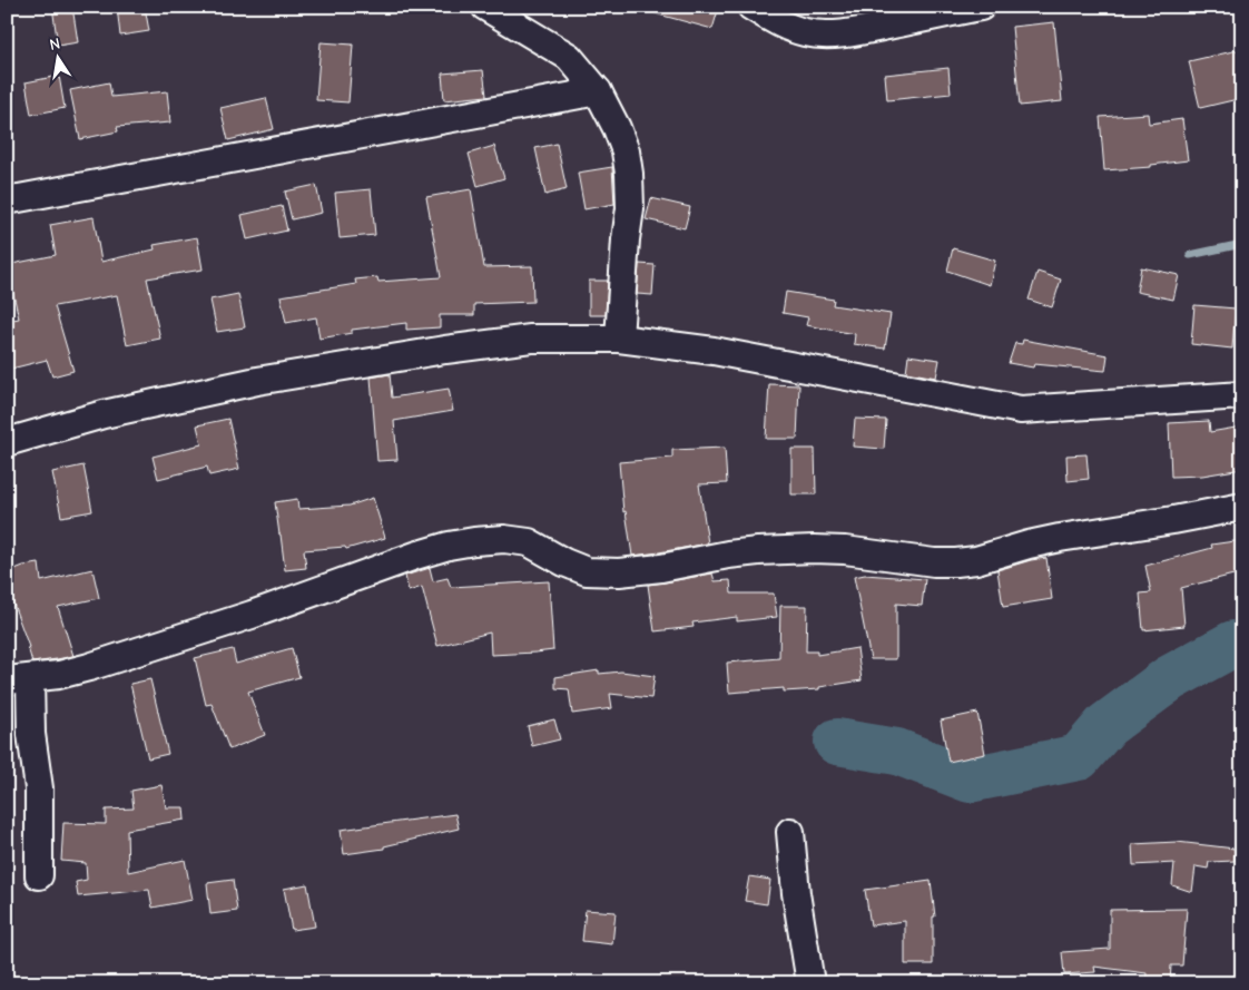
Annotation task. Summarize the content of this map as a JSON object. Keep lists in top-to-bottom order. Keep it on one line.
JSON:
{"north":"top"}
